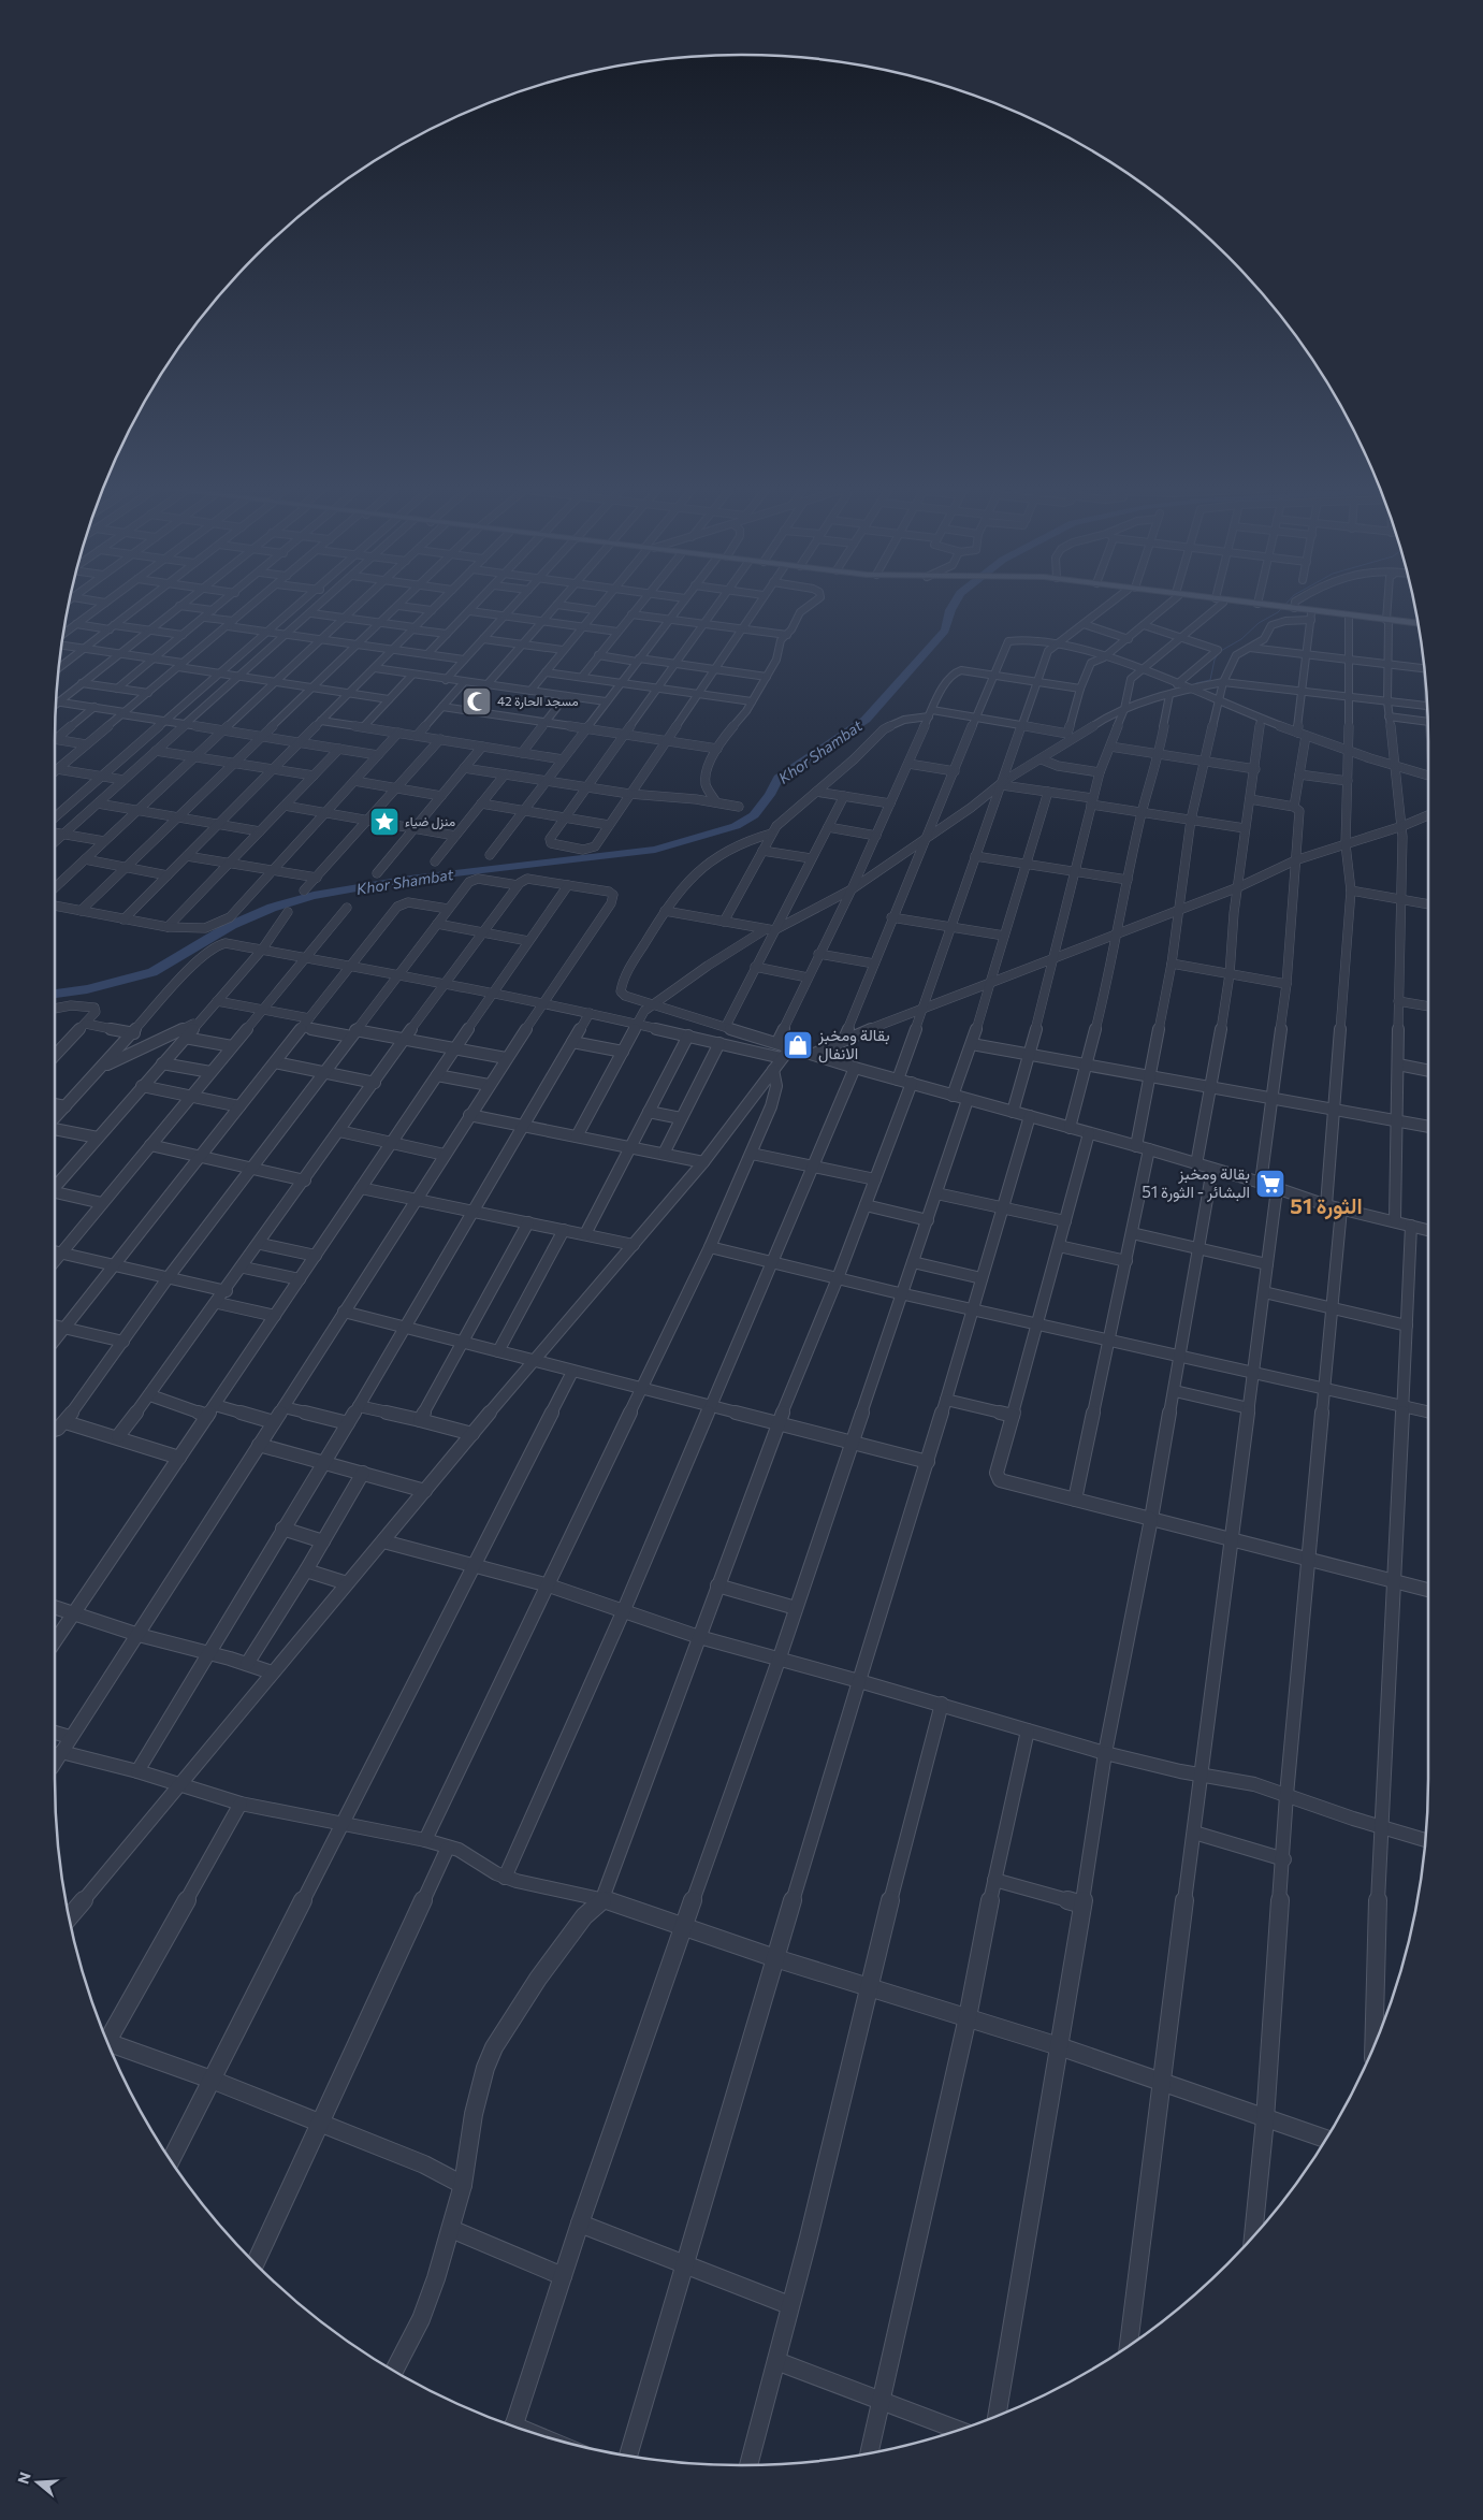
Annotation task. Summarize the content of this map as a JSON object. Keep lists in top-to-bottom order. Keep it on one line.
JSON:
{"districts":["الثورة 51"],"water":["Khor Shambat"],"places":{"mosque":["مسجد الحارة 42"],"place":["منزل ضياء"],"shop":["بقالة ومخبز الانفال"],"supermarket":["بقالة ومخبز البشائر - الثورة 51"]},"north":"left"}
